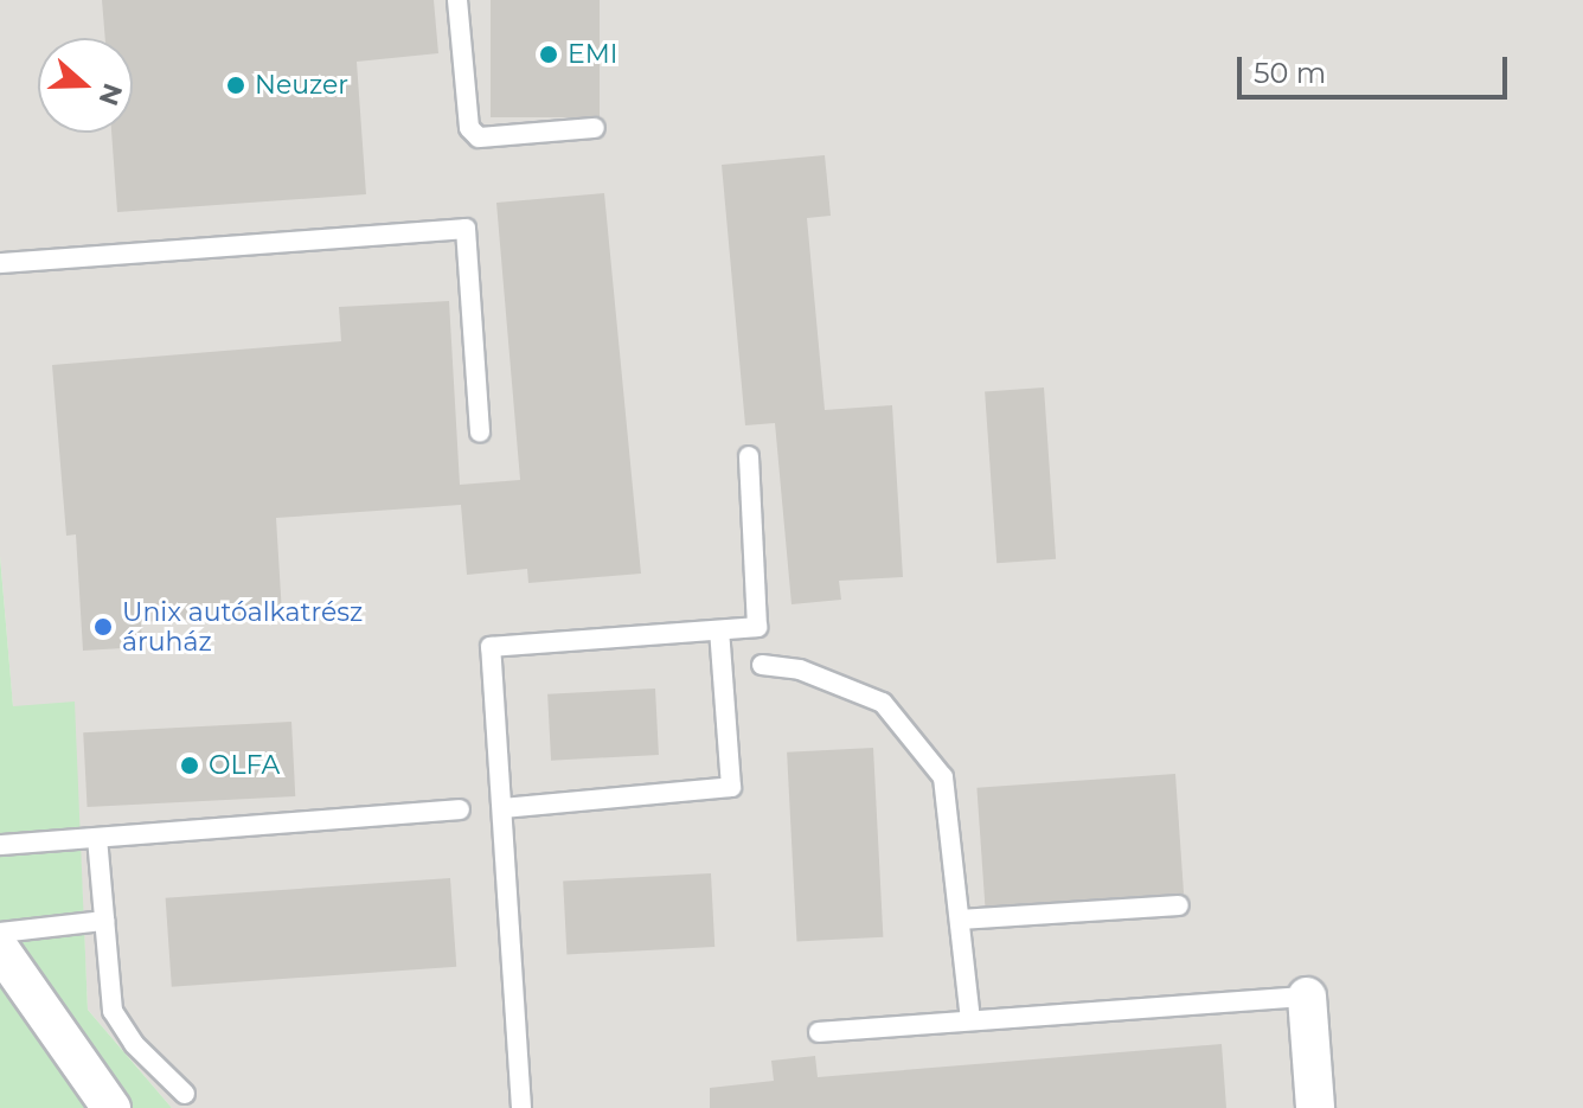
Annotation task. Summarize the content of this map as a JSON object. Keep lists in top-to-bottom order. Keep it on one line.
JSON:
{"places":["EMI","Neuzer","Unix autóalkatrész áruház","OLFA"],"scale_bar":"50 m","north":"right"}
